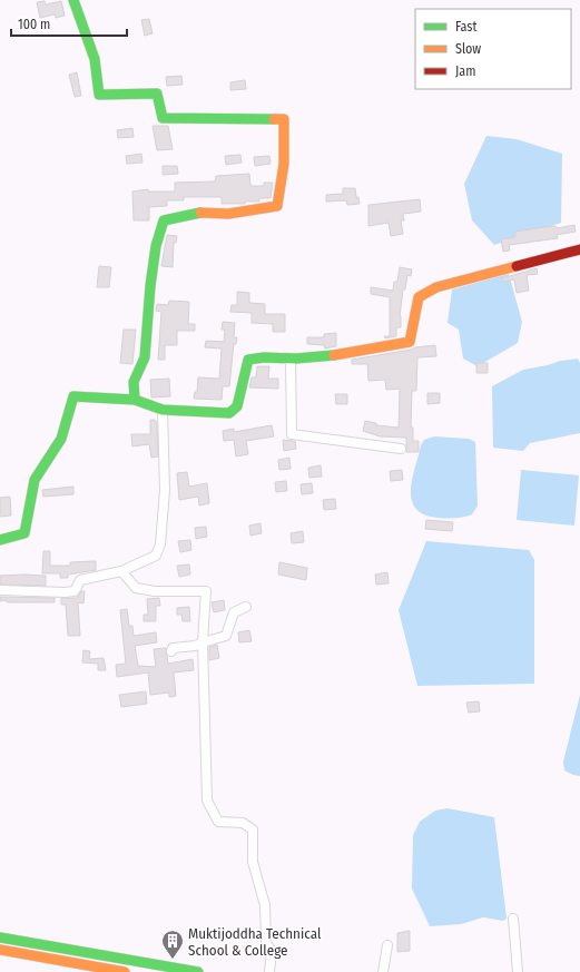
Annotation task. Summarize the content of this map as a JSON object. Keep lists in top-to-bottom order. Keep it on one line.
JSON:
{"places":{"building":["Muktijoddha Technical School & College"]},"legend":["Fast","Slow","Jam"],"scale_bar":"100 m"}
